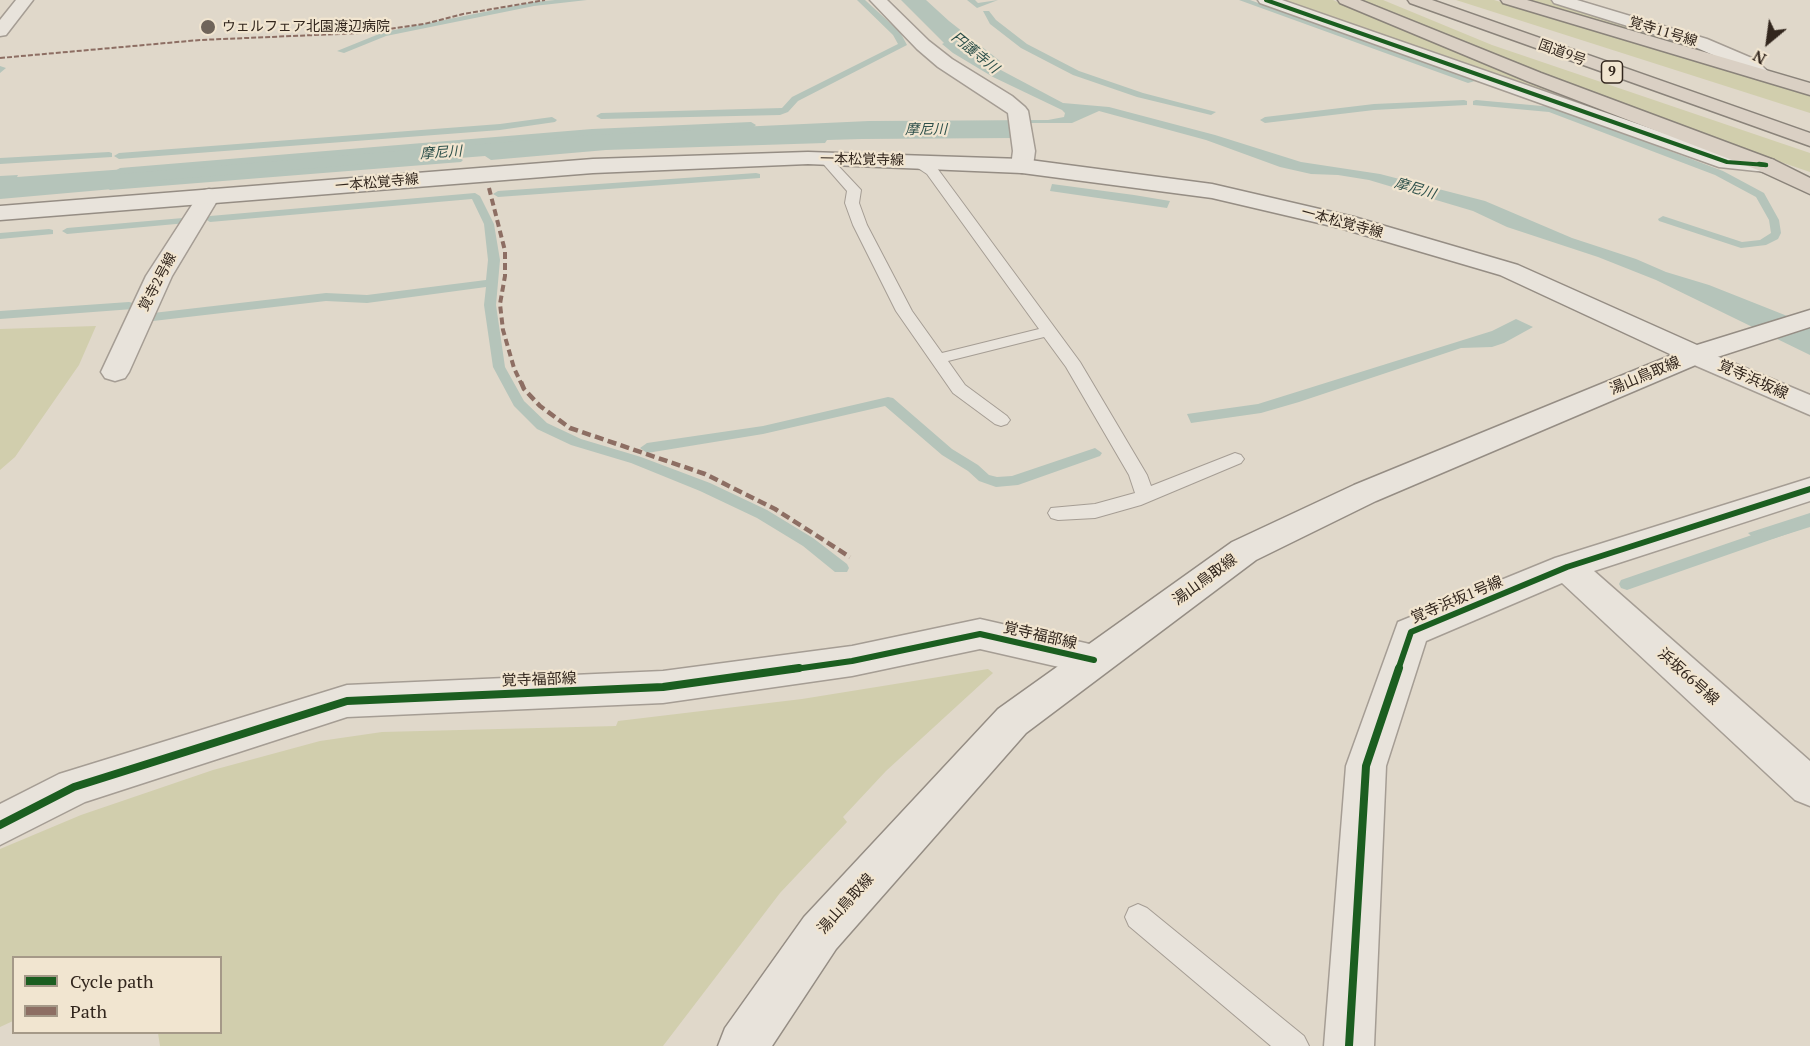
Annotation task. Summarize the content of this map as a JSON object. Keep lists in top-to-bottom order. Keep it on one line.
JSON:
{"streets":{"highway":["国道9号","9"],"street":["覚寺11号線","一本松覚寺線","覚寺2号線","湯山鳥取線","覚寺浜坂線","覚寺浜坂1号線","覚寺福部線","浜坂66号線"]},"crossings":[["一本松覚寺線","覚寺2号線"],["一本松覚寺線","湯山鳥取線"],["一本松覚寺線","覚寺浜坂線"],["湯山鳥取線","覚寺浜坂線"],["湯山鳥取線","覚寺福部線"],["覚寺浜坂1号線","浜坂66号線"]],"water":["円護寺川","摩尼川"],"places":["ウェルフェア北園渡辺病院"],"legend":["Cycle path","Path"],"north":"bottom left"}
